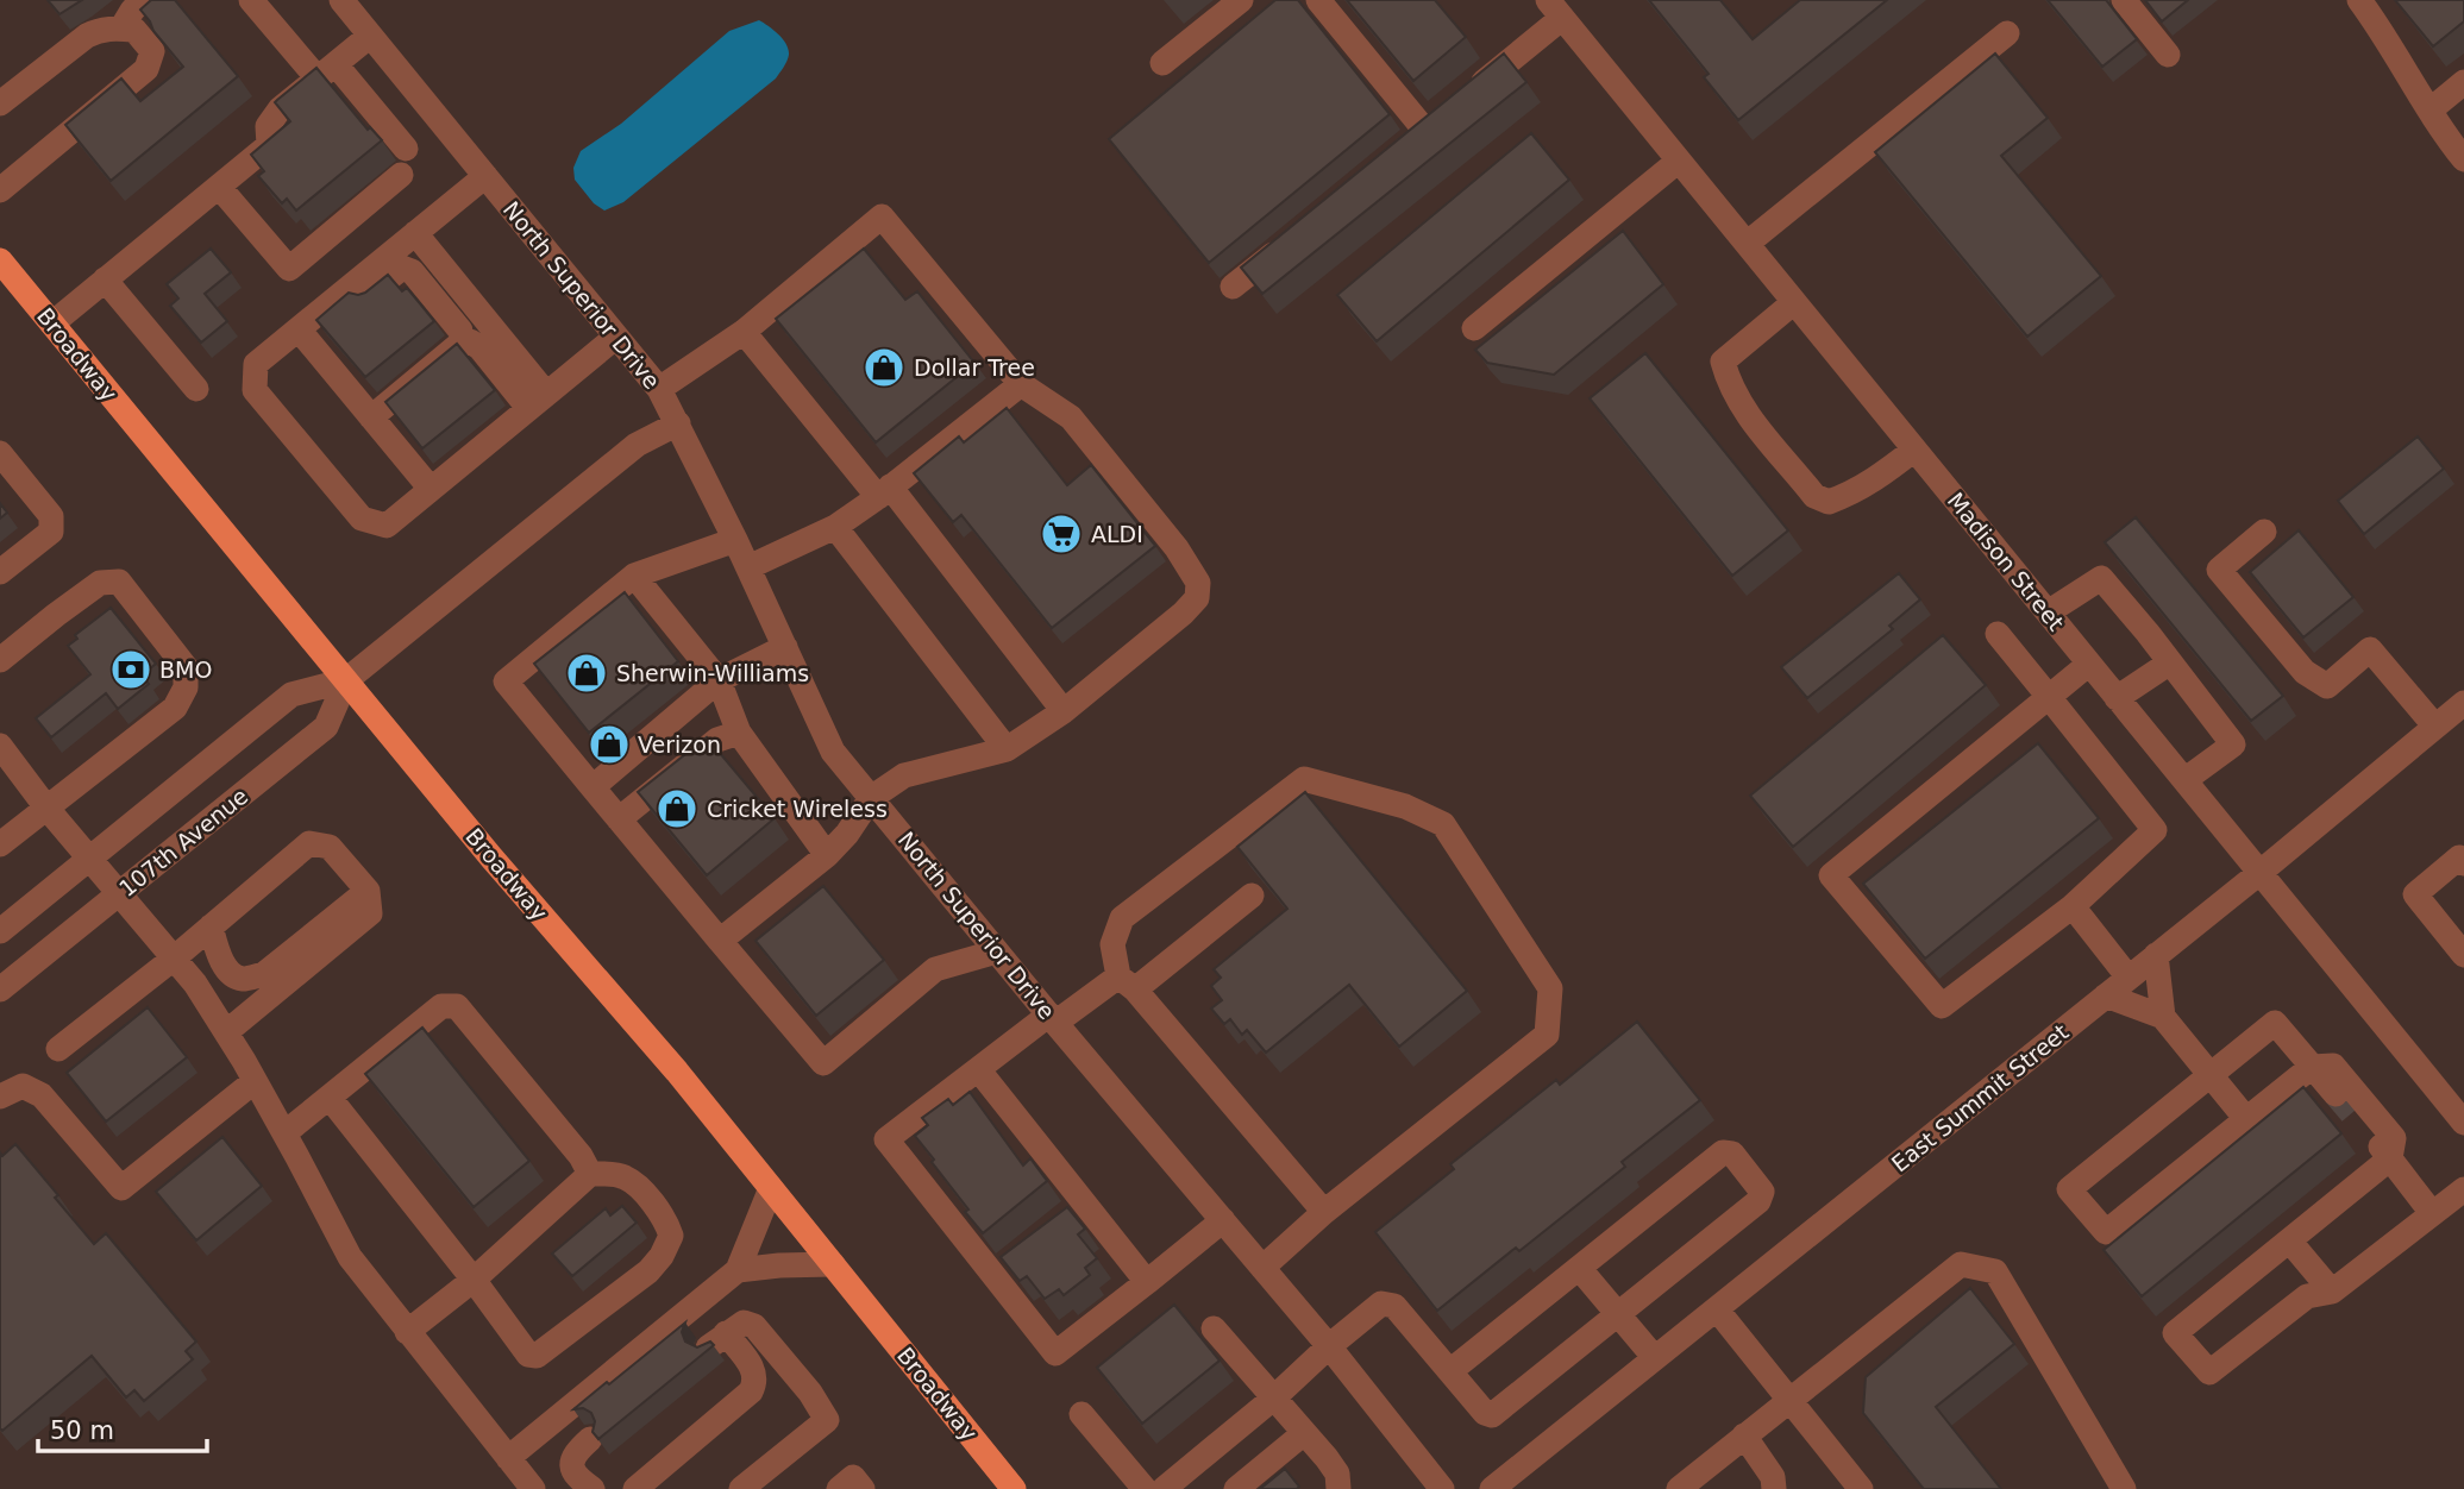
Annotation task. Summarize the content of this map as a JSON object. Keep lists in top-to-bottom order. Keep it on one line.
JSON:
{"streets":{"main road":["Broadway"],"street":["North Superior Drive","Madison Street","107th Avenue","East Summit Street"]},"crossings":[["North Superior Drive","107th Avenue"],["Broadway","107th Avenue"],["Madison Street","East Summit Street"]],"places":{"shop":["Dollar Tree","Sherwin-Williams","Verizon","Cricket Wireless"],"supermarket":["ALDI"],"bank":["BMO"]},"scale_bar":"50 m"}
